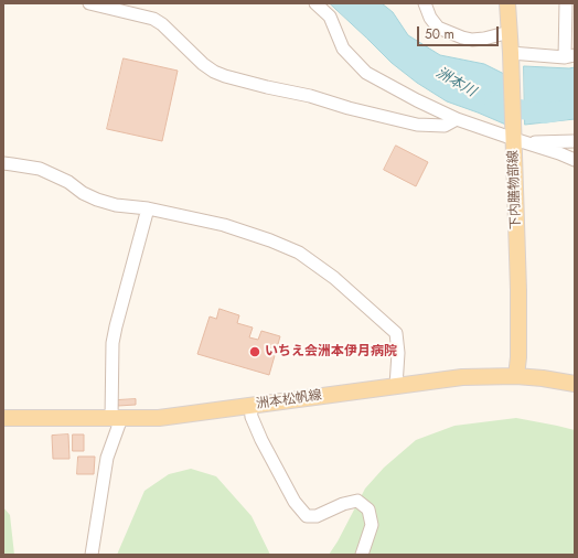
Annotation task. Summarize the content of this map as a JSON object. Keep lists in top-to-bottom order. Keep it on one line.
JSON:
{"streets":{"main road":["下内膳物部線","洲本松帆線"]},"crossings":[["下内膳物部線","洲本松帆線"]],"water":["洲本川"],"places":["いちえ会洲本伊月病院"],"scale_bar":"50 m"}
